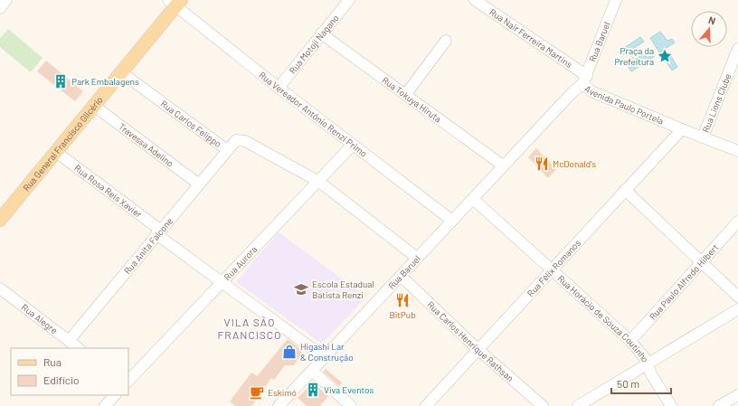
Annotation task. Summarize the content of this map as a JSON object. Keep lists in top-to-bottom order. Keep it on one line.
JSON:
{"streets":{"main road":["Rua General Francisco Glicério"],"street":["Rua Nair Ferreira Martins","Rua Baruel","Rua Motoji Nagano","Rua Tokuya Hiruta","Rua Lions Clube","Avenida Paulo Portela","Rua Vereador Antônio Renzi Primo","Rua Carlos Felippo","Travessa Adelino","Rua Rosa Reis Xavier","Rua Anita Falcone","Rua Aurora","Rua Félix Romanos","Rua Paulo Alfredo Hilbert","Rua Alegre","Rua Horácio de Souza Coutinho","Rua Carlos Henrique Rathsan"]},"crossings":[["Rua Nair Ferreira Martins","Rua Baruel"],["Rua Nair Ferreira Martins","Avenida Paulo Portela"],["Rua Baruel","Rua Tokuya Hiruta"],["Rua Baruel","Avenida Paulo Portela"],["Rua Baruel","Rua Vereador Antônio Renzi Primo"],["Rua Baruel","Rua Rosa Reis Xavier"],["Rua Baruel","Rua Horácio de Souza Coutinho"],["Rua Baruel","Rua Carlos Henrique Rathsan"],["Rua Motoji Nagano","Rua Tokuya Hiruta"],["Rua Motoji Nagano","Rua Vereador Antônio Renzi Primo"],["Rua Lions Clube","Avenida Paulo Portela"],["Avenida Paulo Portela","Rua Félix Romanos"],["Rua Vereador Antônio Renzi Primo","Rua General Francisco Glicério"],["Rua Vereador Antônio Renzi Primo","Rua Aurora"],["Rua Carlos Felippo","Rua General Francisco Glicério"],["Rua Carlos Felippo","Rua Anita Falcone"],["Rua Carlos Felippo","Rua Aurora"],["Rua General Francisco Glicério","Travessa Adelino"],["Rua General Francisco Glicério","Rua Rosa Reis Xavier"],["Travessa Adelino","Rua Anita Falcone"],["Rua Rosa Reis Xavier","Rua Anita Falcone"],["Rua Rosa Reis Xavier","Rua Aurora"],["Rua Anita Falcone","Rua Alegre"],["Rua Félix Romanos","Rua Horácio de Souza Coutinho"],["Rua Félix Romanos","Rua Carlos Henrique Rathsan"],["Rua Paulo Alfredo Hilbert","Rua Horácio de Souza Coutinho"]],"districts":["VILA SÃO FRANCISCO"],"places":{"place":["Praça da Prefeitura"],"building":["Park Embalagens","Viva Eventos"],"restaurant":["McDonald's","BitPub"],"school or university":["Escola Estadual Batista Renzi"],"shop":["Higashi Lar & Construção"],"cafe":["Eskimó"]},"legend":["Rua","Edifício"],"scale_bar":"50 m","north":"top"}
